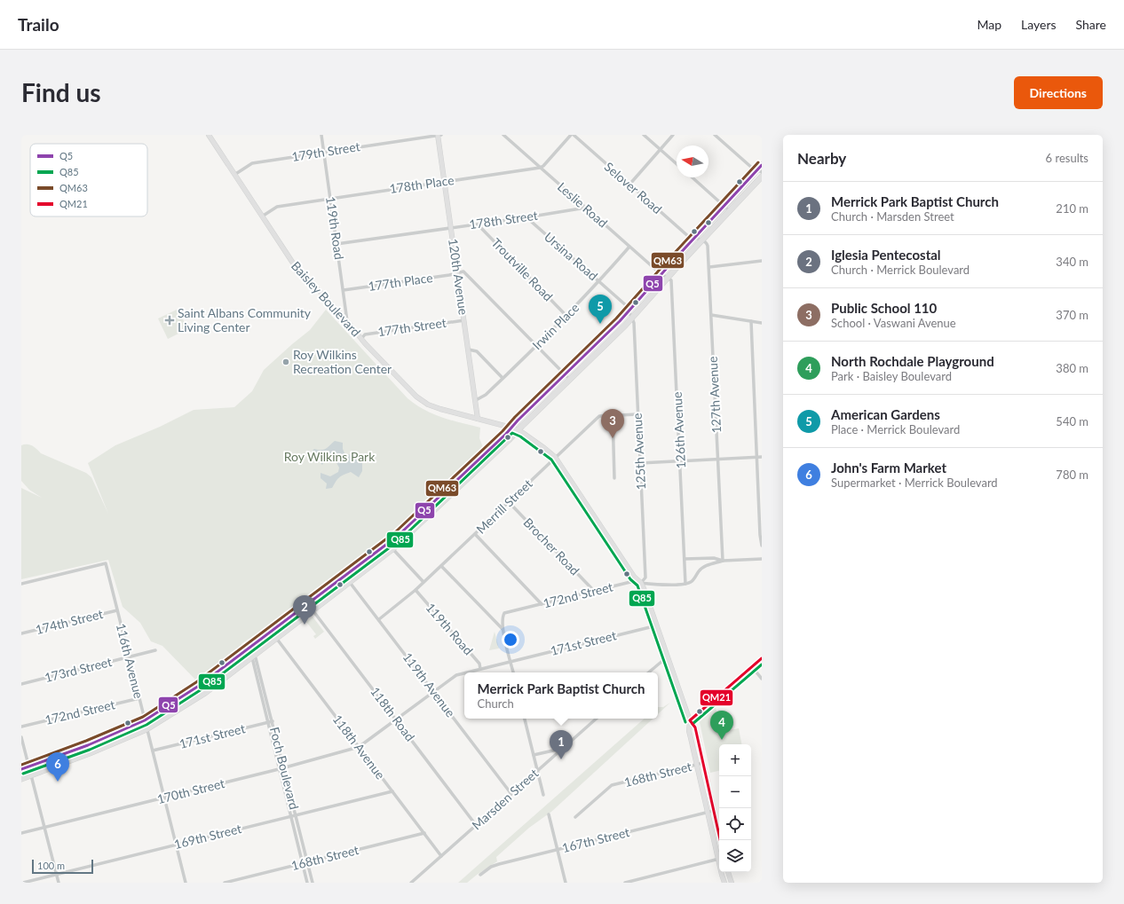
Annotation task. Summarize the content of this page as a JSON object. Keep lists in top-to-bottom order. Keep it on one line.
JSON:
{"streets":{"street":["179th Street","178th Place","Selover Road","Leslie Road","178th Street","119th Road","Ursina Road","Troutville Road","120th Avenue","177th Place","Baisley Boulevard","Irwin Place","177th Street","127th Avenue","126th Avenue","125th Avenue","Merrill Street","Brocher Road","172nd Street","174th Street","171st Street","116th Avenue","173rd Street","119th Avenue","118th Road","118th Avenue","Foch Boulevard","168th Street","170th Street","Marsden Street","169th Street","167th Street"]},"crossings":[["179th Street","119th Road"],["179th Street","120th Avenue"],["179th Street","Baisley Boulevard"],["178th Place","Leslie Road"],["178th Place","119th Road"],["178th Place","120th Avenue"],["178th Place","Baisley Boulevard"],["Leslie Road","178th Street"],["Leslie Road","Irwin Place"],["Leslie Road","126th Avenue"],["178th Street","119th Road"],["178th Street","Ursina Road"],["178th Street","Troutville Road"],["178th Street","120th Avenue"],["119th Road","177th Place"],["119th Road","Baisley Boulevard"],["119th Road","Merrill Street"],["119th Road","171st Street"],["Ursina Road","Irwin Place"],["Ursina Road","125th Avenue"],["Troutville Road","Irwin Place"],["120th Avenue","177th Place"],["120th Avenue","Baisley Boulevard"],["120th Avenue","Irwin Place"],["120th Avenue","177th Street"],["Baisley Boulevard","177th Street"],["Baisley Boulevard","125th Avenue"],["Baisley Boulevard","Merrill Street"],["Baisley Boulevard","172nd Street"],["Baisley Boulevard","171st Street"],["Baisley Boulevard","168th Street"],["Baisley Boulevard","167th Street"],["126th Avenue","172nd Street"],["125th Avenue","Merrill Street"],["125th Avenue","172nd Street"],["Merrill Street","Brocher Road"],["Merrill Street","119th Avenue"],["Brocher Road","172nd Street"],["172nd Street","116th Avenue"],["174th Street","116th Avenue"],["171st Street","116th Avenue"],["171st Street","119th Avenue"],["171st Street","118th Road"],["171st Street","118th Avenue"],["171st Street","Foch Boulevard"],["171st Street","170th Street"],["116th Avenue","173rd Street"],["116th Avenue","170th Street"],["116th Avenue","169th Street"],["119th Avenue","Marsden Street"],["118th Road","Marsden Street"],["118th Avenue","168th Street"],["118th Avenue","170th Street"],["118th Avenue","Marsden Street"],["118th Avenue","169th Street"],["Foch Boulevard","168th Street"],["Foch Boulevard","170th Street"],["Foch Boulevard","169th Street"]],"parks":["Roy Wilkins Park"],"places":{"health":["Saint Albans Community Living Center"],"other":["Roy Wilkins Recreation Center"]},"lines":["transit line QM63","transit line Q5","transit line Q85","transit line QM21"],"legend":["Q5","Q85","QM63","QM21"],"scale_bar":"100 m","north":"left","page":{"header":"Trailo","nav":["Map","Layers","Share"],"buttons":"Directions","title":"Find us","heading":["Nearby","6 results"],"list":[{"mark":"1","name":"Merrick Park Baptist Church","note":"Church · Marsden Street","value":"210 m"},{"mark":"2","name":"Iglesia Pentecostal","note":"Church · Merrick Boulevard","value":"340 m"},{"mark":"3","name":"Public School 110","note":"School · Vaswani Avenue","value":"370 m"},{"mark":"4","name":"North Rochdale Playground","note":"Park · Baisley Boulevard","value":"380 m"},{"mark":"5","name":"American Gardens","note":"Place · Merrick Boulevard","value":"540 m"},{"mark":"6","name":"John's Farm Market","note":"Supermarket · Merrick Boulevard","value":"780 m"}],"pins":["5","3","2","4","1","6"],"popup":["Merrick Park Baptist Church","Church"],"map_buttons":["+","−"],"scale":"100 m"}}
